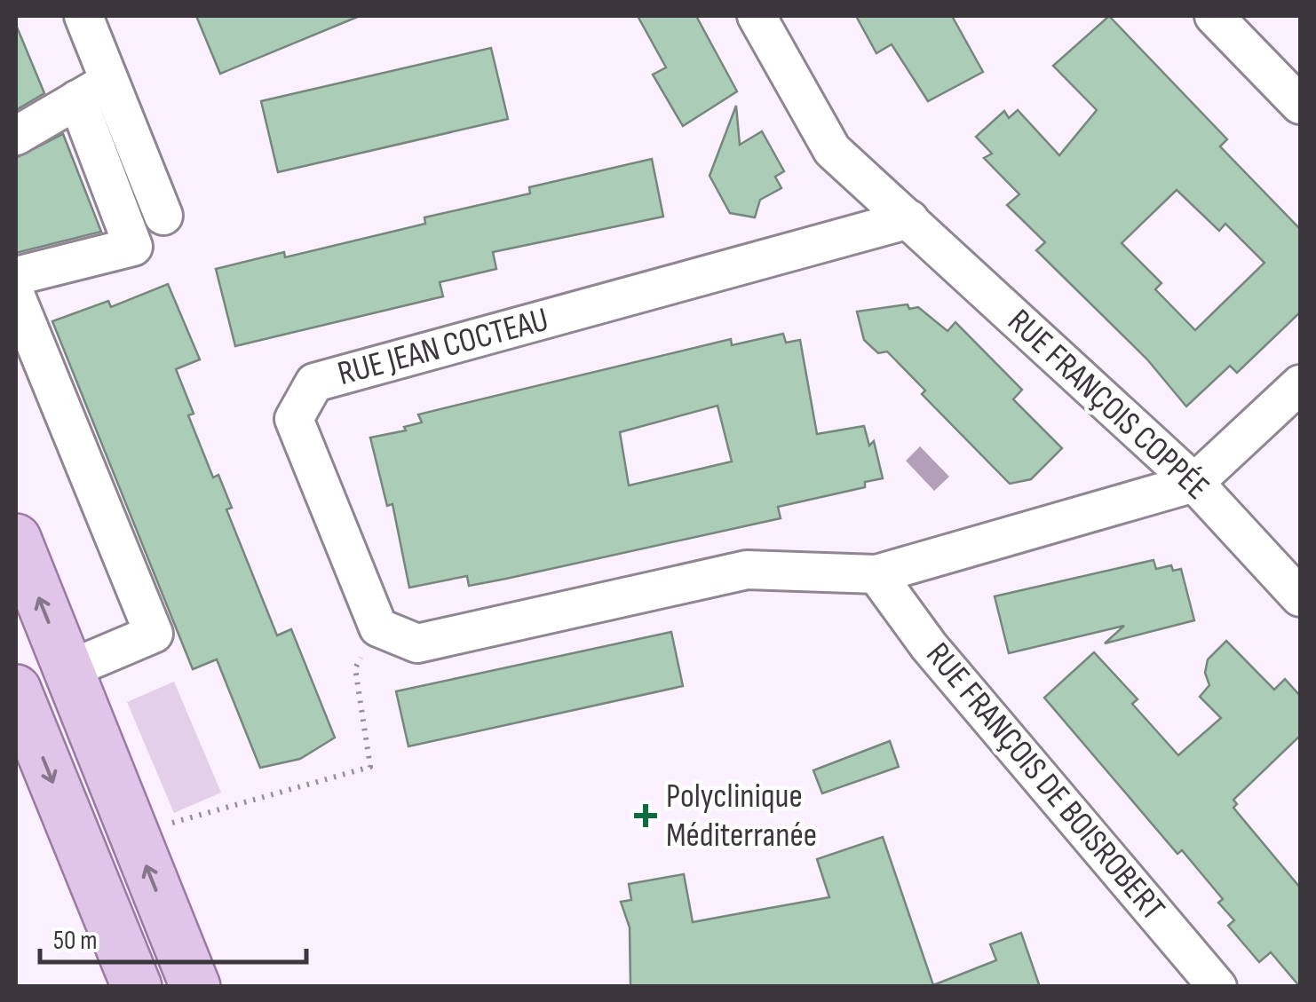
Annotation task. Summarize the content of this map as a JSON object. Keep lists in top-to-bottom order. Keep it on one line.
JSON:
{"streets":{"street":["RUE JEAN COCTEAU","RUE FRANÇOIS COPPÉE","RUE FRANÇOIS DE BOISROBERT"]},"crossings":[["RUE JEAN COCTEAU","RUE FRANÇOIS COPPÉE"]],"places":{"health":["Polyclinique Méditerranée"]},"scale_bar":"50 m"}
